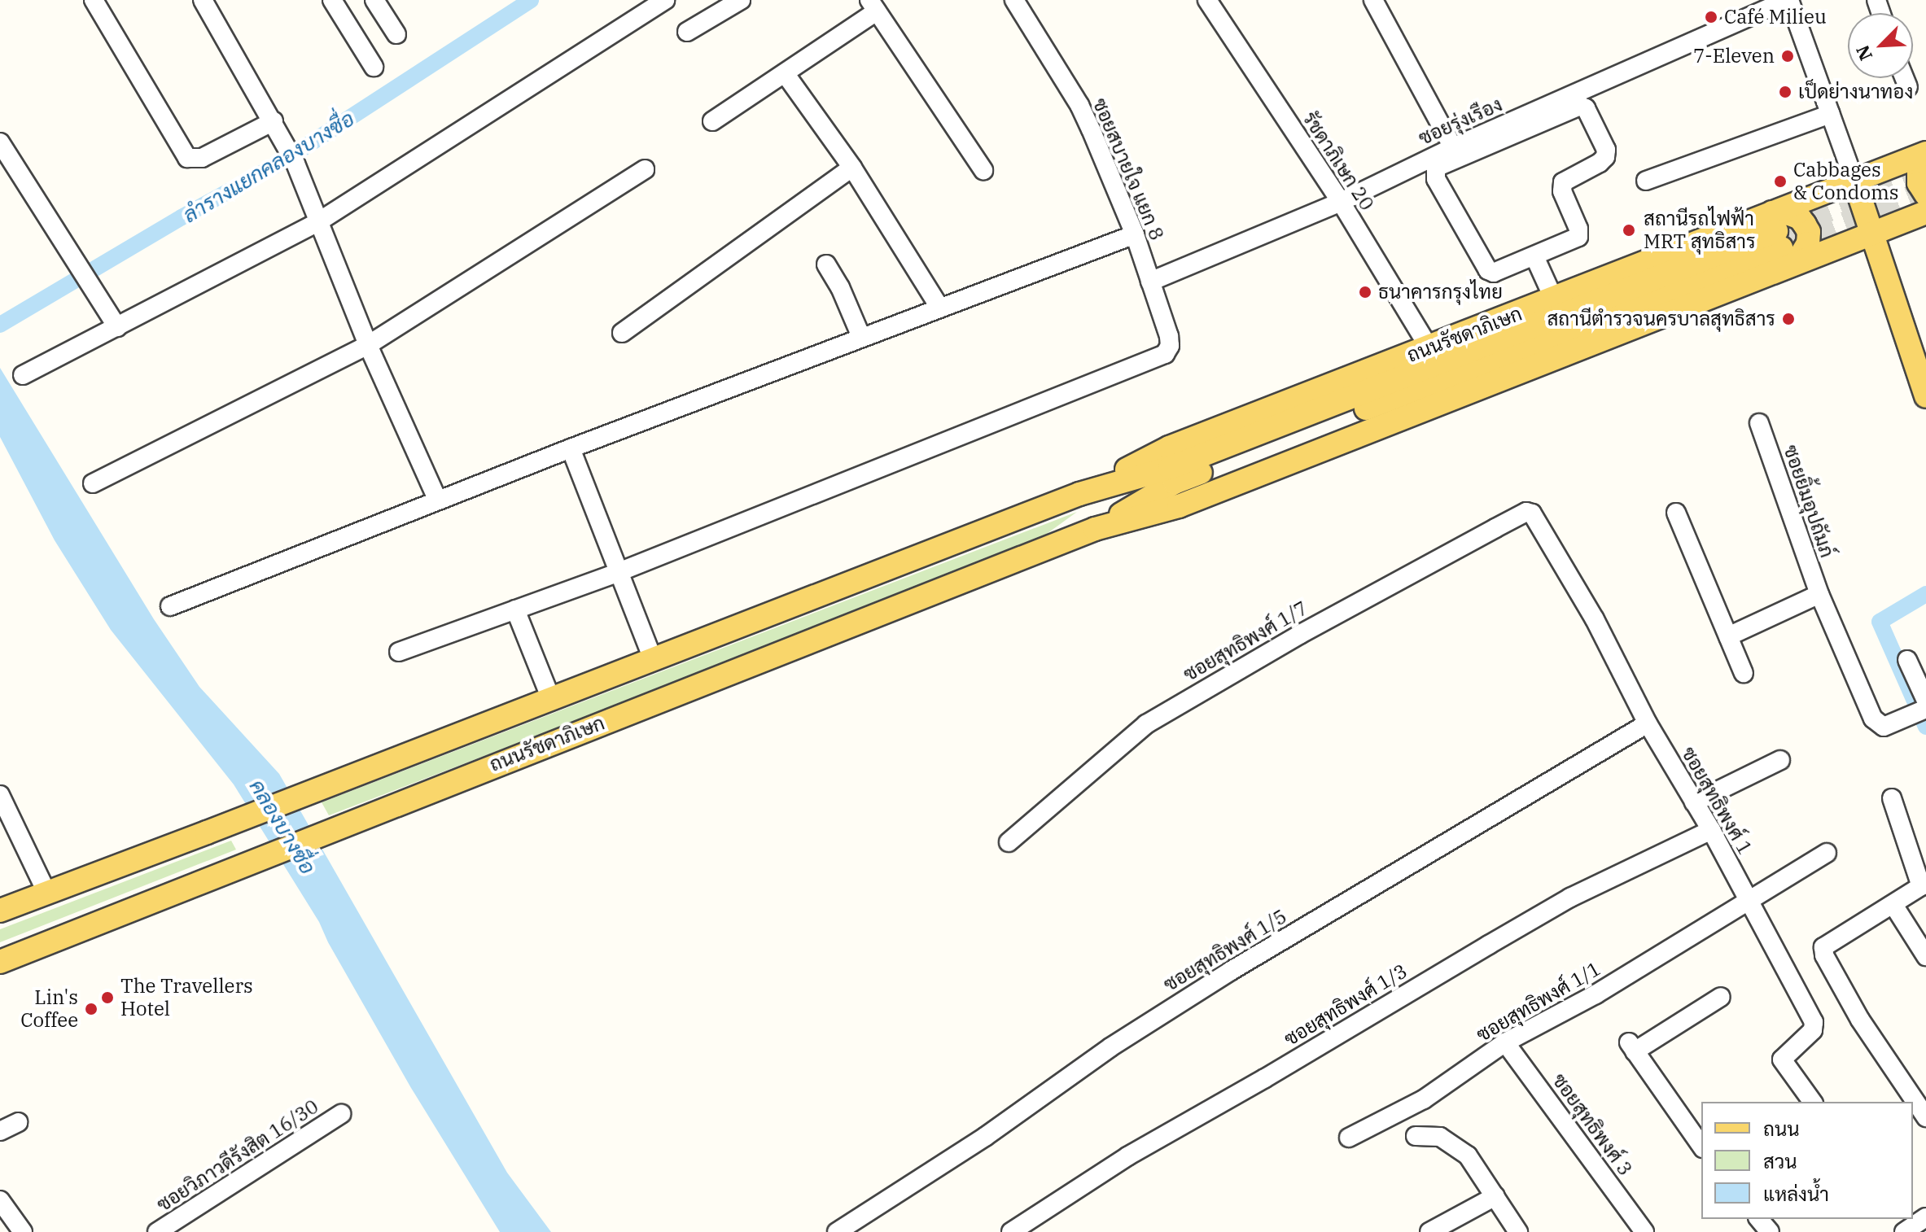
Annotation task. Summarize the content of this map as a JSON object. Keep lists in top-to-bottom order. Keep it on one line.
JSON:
{"streets":{"main road":["ถนนรัชดาภิเษก"],"street":["ซอยรุ่งเรือง","รัชดาภิเษก 20","ซอยสบายใจ แยก 8","ซอยยิ้มอุปถัมภ์","ซอยสุทธิพงศ์ 1/7","ซอยสุทธิพงศ์ 1","ซอยสุทธิพงศ์ 1/5","ซอยสุทธิพงศ์ 1/1","ซอยสุทธิพงศ์ 1/3","ซอยสุทธิพงศ์ 3","ซอยวิภาวดีรังสิต 16/30"]},"crossings":[["ซอยรุ่งเรือง","รัชดาภิเษก 20"],["ซอยรุ่งเรือง","ซอยสบายใจ แยก 8"],["รัชดาภิเษก 20","ถนนรัชดาภิเษก"],["ซอยสุทธิพงศ์ 1/7","ซอยสุทธิพงศ์ 1"],["ซอยสุทธิพงศ์ 1","ซอยสุทธิพงศ์ 1/5"],["ซอยสุทธิพงศ์ 1","ซอยสุทธิพงศ์ 1/1"],["ซอยสุทธิพงศ์ 1","ซอยสุทธิพงศ์ 1/3"],["ซอยสุทธิพงศ์ 1/1","ซอยสุทธิพงศ์ 3"]],"water":["ลำรางแยกคลองบางซื่อ","คลองบางซื่อ"],"places":["Café Milieu","7-Eleven","เป็ดย่างนาทอง","Cabbages & Condoms","สถานีรถไฟฟ้า MRT สุทธิสาร","ธนาคารกรุงไทย","สถานีตำรวจนครบาลสุทธิสาร","The Travellers Hotel","Lin's Coffee"],"legend":["ถนน","สวน","แหล่งน้ำ"],"north":"bottom left"}
